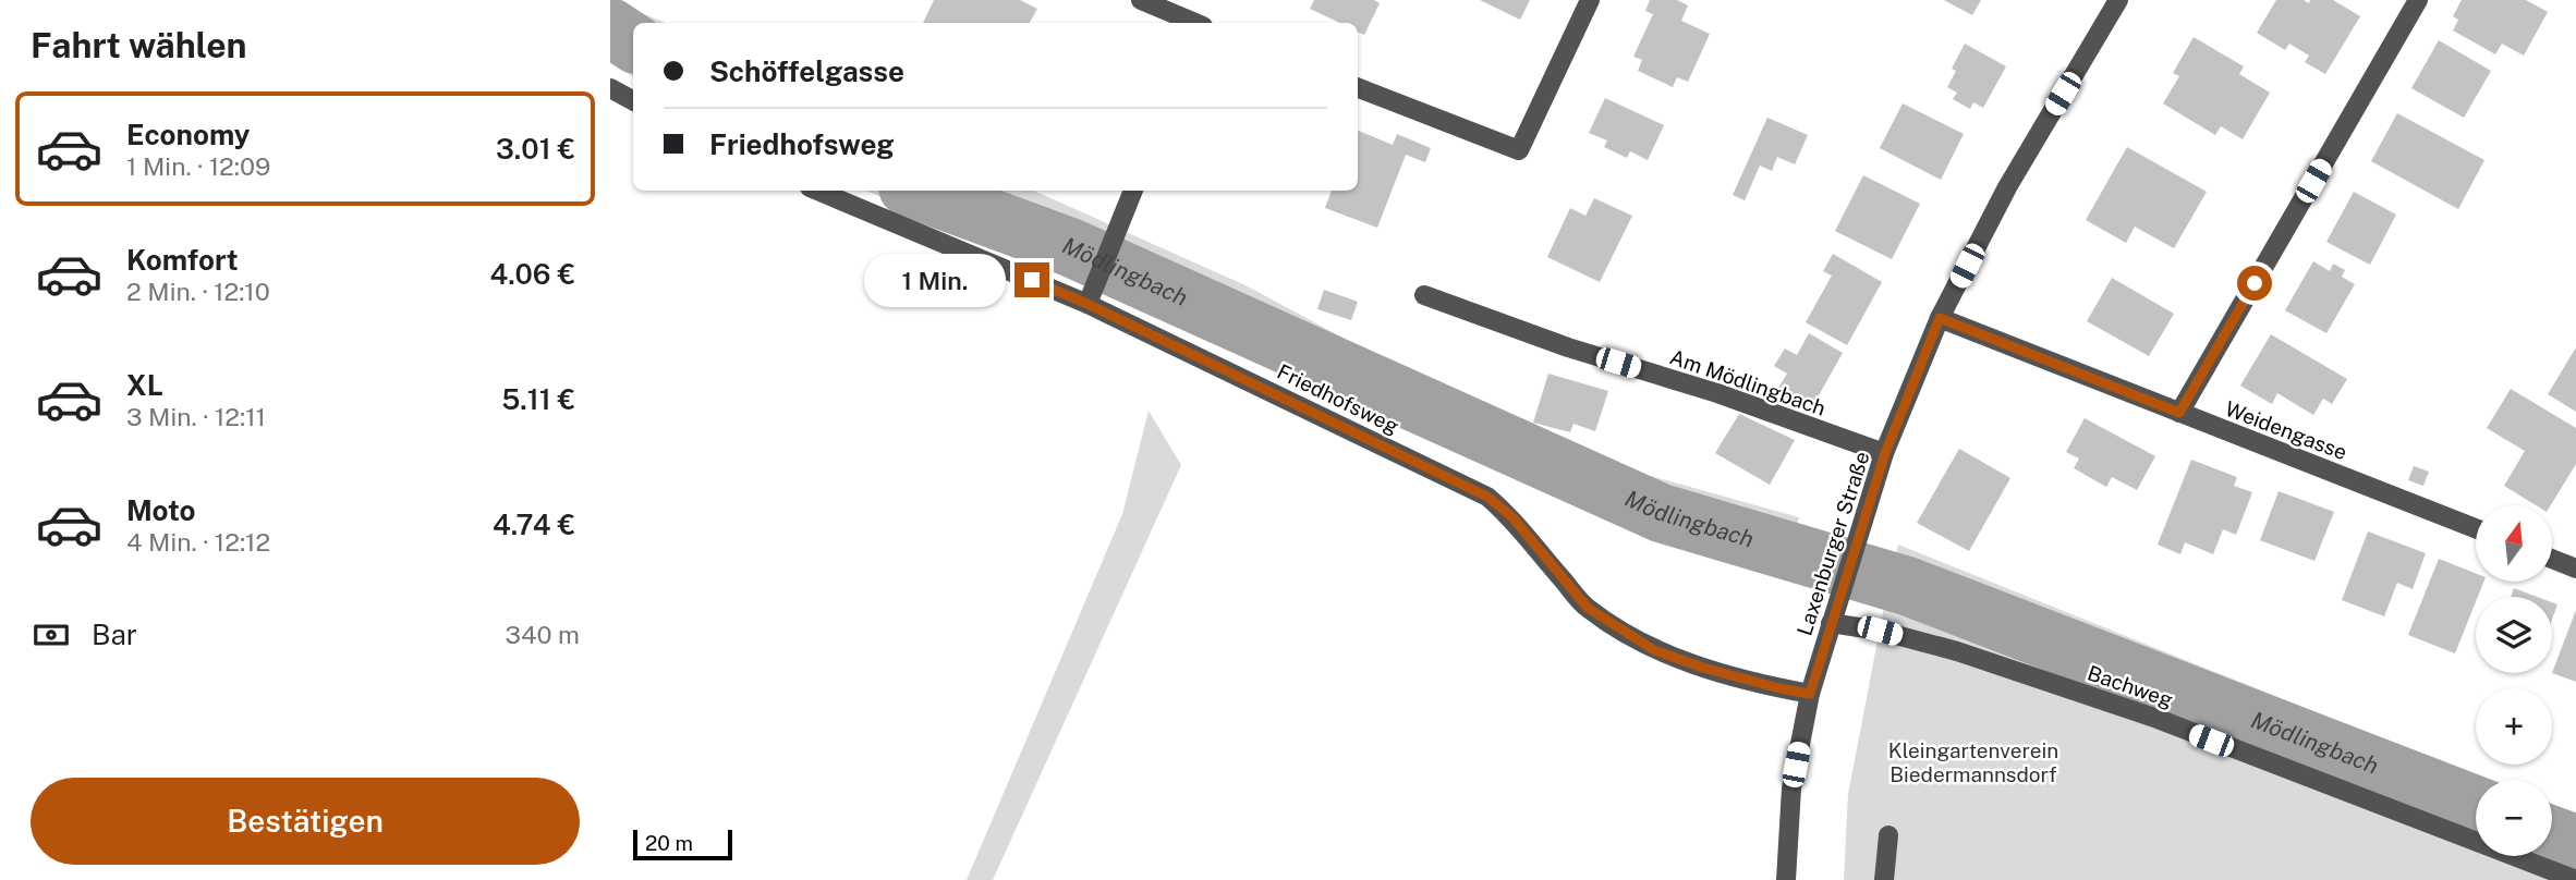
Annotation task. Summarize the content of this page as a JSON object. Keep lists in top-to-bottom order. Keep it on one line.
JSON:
{"streets":{"street":["Am Mödlingbach","Friedhofsweg","Weidengasse","Laxenburger Straße","Bachweg"]},"crossings":[["Am Mödlingbach","Laxenburger Straße"],["Friedhofsweg","Laxenburger Straße"],["Weidengasse","Laxenburger Straße"],["Laxenburger Straße","Bachweg"]],"water":["Mödlingbach"],"parks":["Kleingartenverein Biedermannsdorf"],"scale_bar":"20 m","north":"top","page":{"heading":"Fahrt wählen","banner":["Schöffelgasse","Friedhofsweg"],"list":[{"name":"Economy","note":"1 Min. · 12:09","value":"3.01 €"},{"name":"Komfort","note":"2 Min. · 12:10","value":"4.06 €"},{"name":"XL","note":"3 Min. · 12:11","value":"5.11 €"},{"name":"Moto","note":"4 Min. · 12:12","value":"4.74 €"}],"bubble":"1 Min.","map_buttons":["+","−"],"pay":["Bar","340 m"],"buttons":"Bestätigen","scale":"20 m"}}
